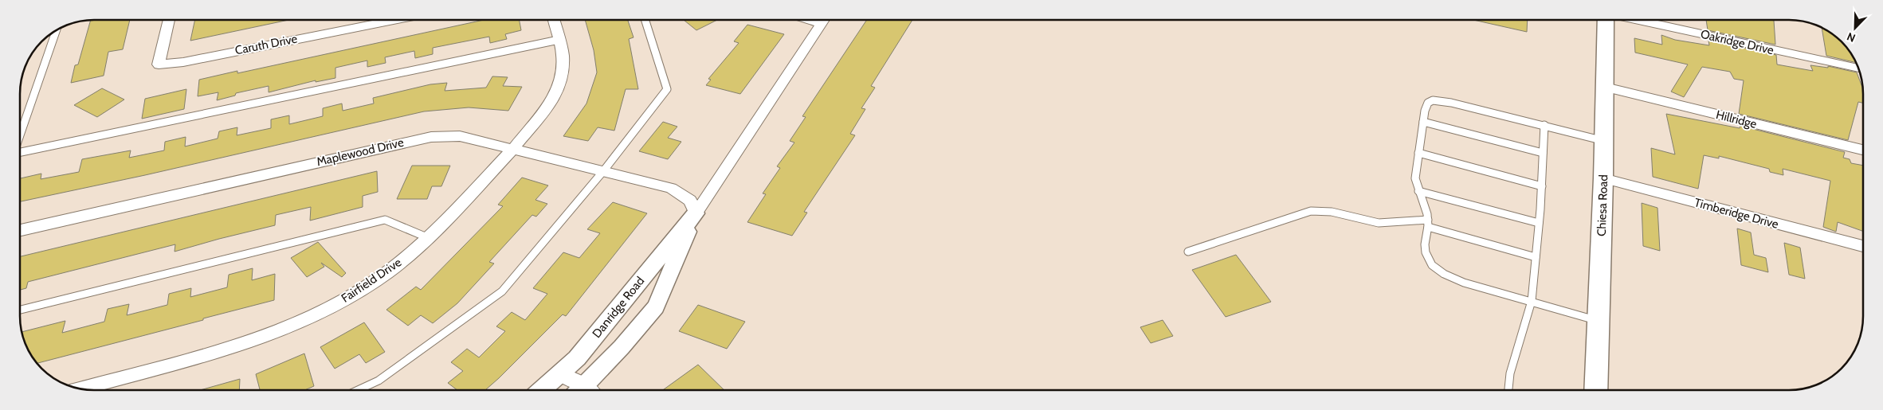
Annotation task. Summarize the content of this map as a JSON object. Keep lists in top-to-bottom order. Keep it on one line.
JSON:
{"streets":{"main road":["Chiesa Road"],"street":["Oakridge Drive","Caruth Drive","Hillridge","Maplewood Drive","Timberidge Drive","Fairfield Drive","Danridge Road"]},"crossings":[["Hillridge","Chiesa Road"],["Maplewood Drive","Fairfield Drive"],["Maplewood Drive","Danridge Road"],["Chiesa Road","Timberidge Drive"]],"north":"bottom left"}
